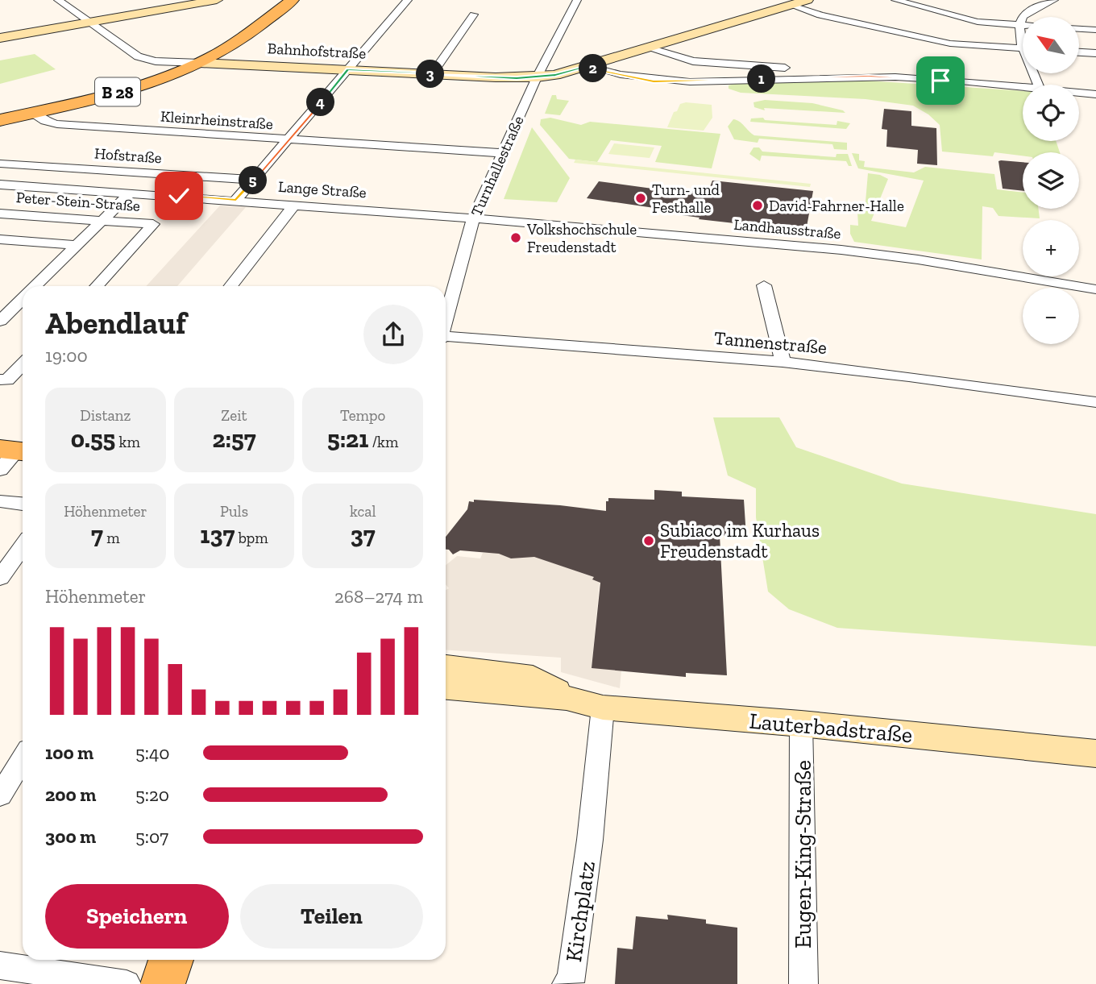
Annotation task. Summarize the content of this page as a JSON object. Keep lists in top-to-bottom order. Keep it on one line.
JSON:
{"streets":{"main road":["B 28"],"street":["Bahnhofstraße","Kleinrheinstraße","Hofstraße","Turnhallestraße","Lange Straße","Peter-Stein-Straße","Landhausstraße","Tannenstraße","Lauterbadstraße","Eugen-King-Straße","Kirchplatz"]},"crossings":[["Bahnhofstraße","B 28"],["Bahnhofstraße","Turnhallestraße"],["B 28","Kleinrheinstraße"],["Kleinrheinstraße","Turnhallestraße"],["Turnhallestraße","Lange Straße"],["Turnhallestraße","Landhausstraße"],["Lange Straße","Landhausstraße"],["Lauterbadstraße","Eugen-King-Straße"],["Lauterbadstraße","Kirchplatz"]],"places":["Turn- und Festhalle","David-Fahrner-Halle","Volkshochschule Freudenstadt","Subiaco im Kurhaus Freudenstadt"],"north":"top left","page":{"map_buttons":["+","−"],"pins":["2","3","1","4","5"],"heading":["Abendlauf","19:00"],"stats":[["Distanz","0.55 km"],["Zeit","2:57"],["Tempo","5:21 /km"],["Höhenmeter","7 m"],["Puls","137 bpm"],["kcal","37"]],"chart":["Höhenmeter","268–274 m"],"list":[{"name":"100 m","note":"5:40"},{"name":"200 m","note":"5:20"},{"name":"300 m","note":"5:07"}],"buttons":["Speichern","Teilen"]}}
